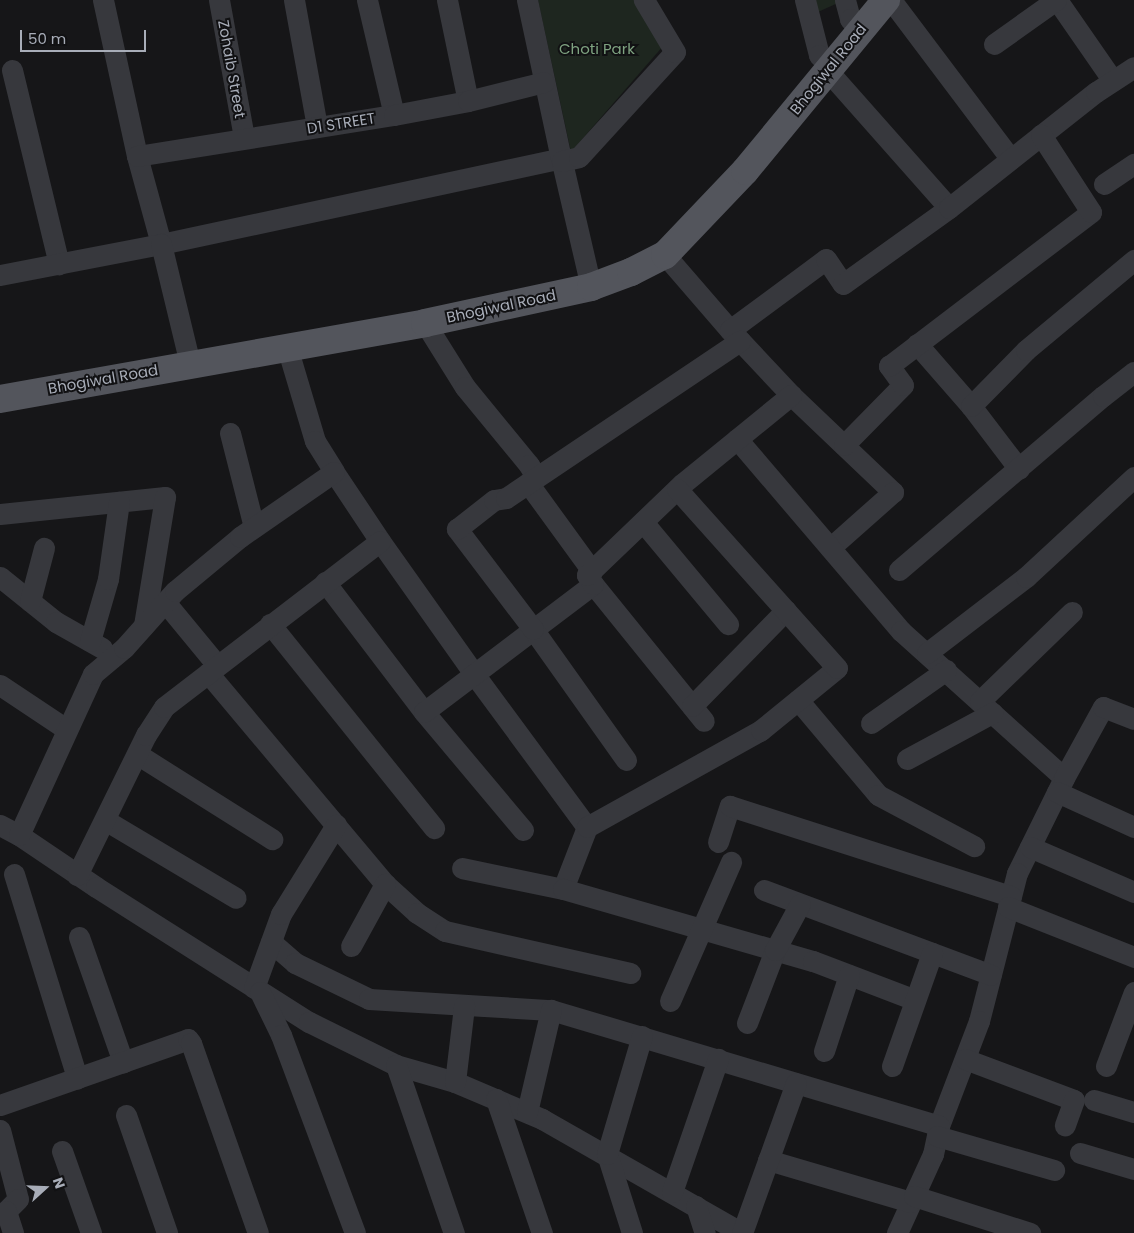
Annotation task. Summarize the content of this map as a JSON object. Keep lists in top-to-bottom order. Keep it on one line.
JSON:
{"streets":{"main road":["Bhogiwal Road"],"street":["Zohaib Street","D1 STREET"]},"crossings":[["Zohaib Street","D1 STREET"]],"parks":["Choti Park"],"scale_bar":"50 m","north":"right"}
